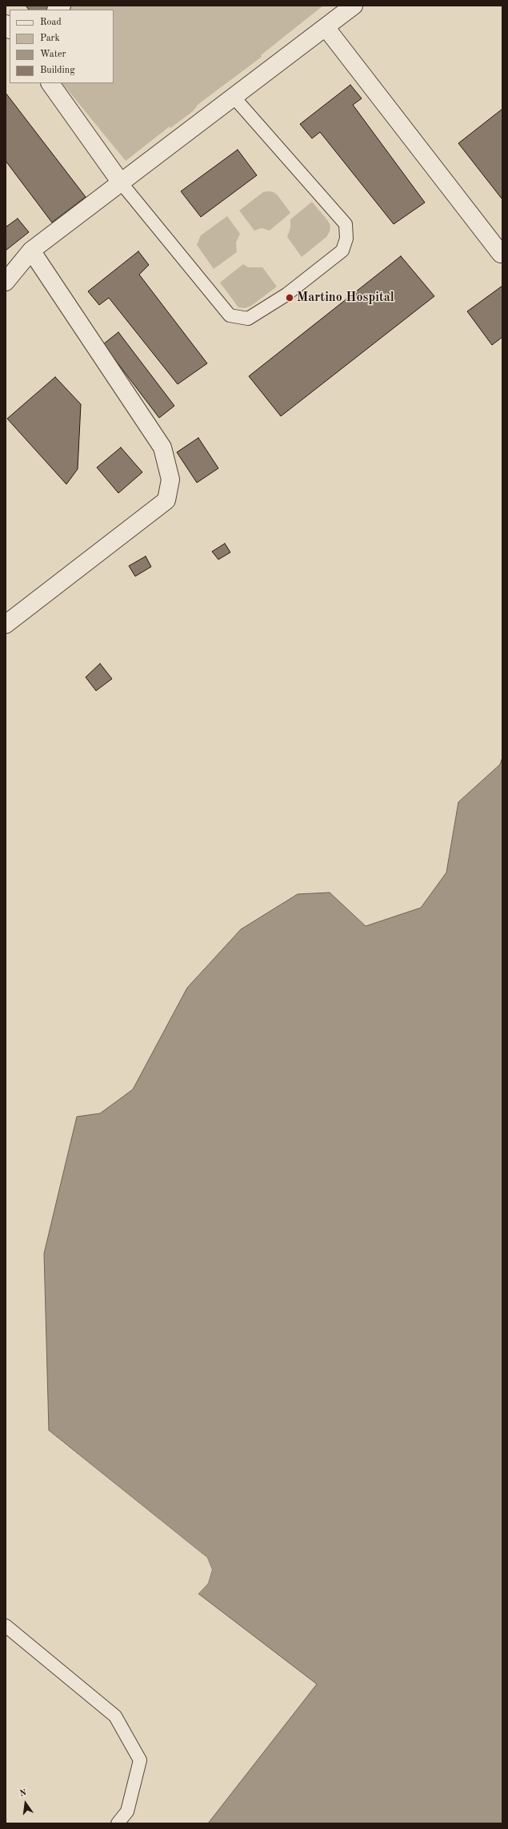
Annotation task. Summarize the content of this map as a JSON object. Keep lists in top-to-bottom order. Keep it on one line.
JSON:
{"places":["Martino Hospital"],"legend":["Road","Park","Water","Building"],"north":"top"}
